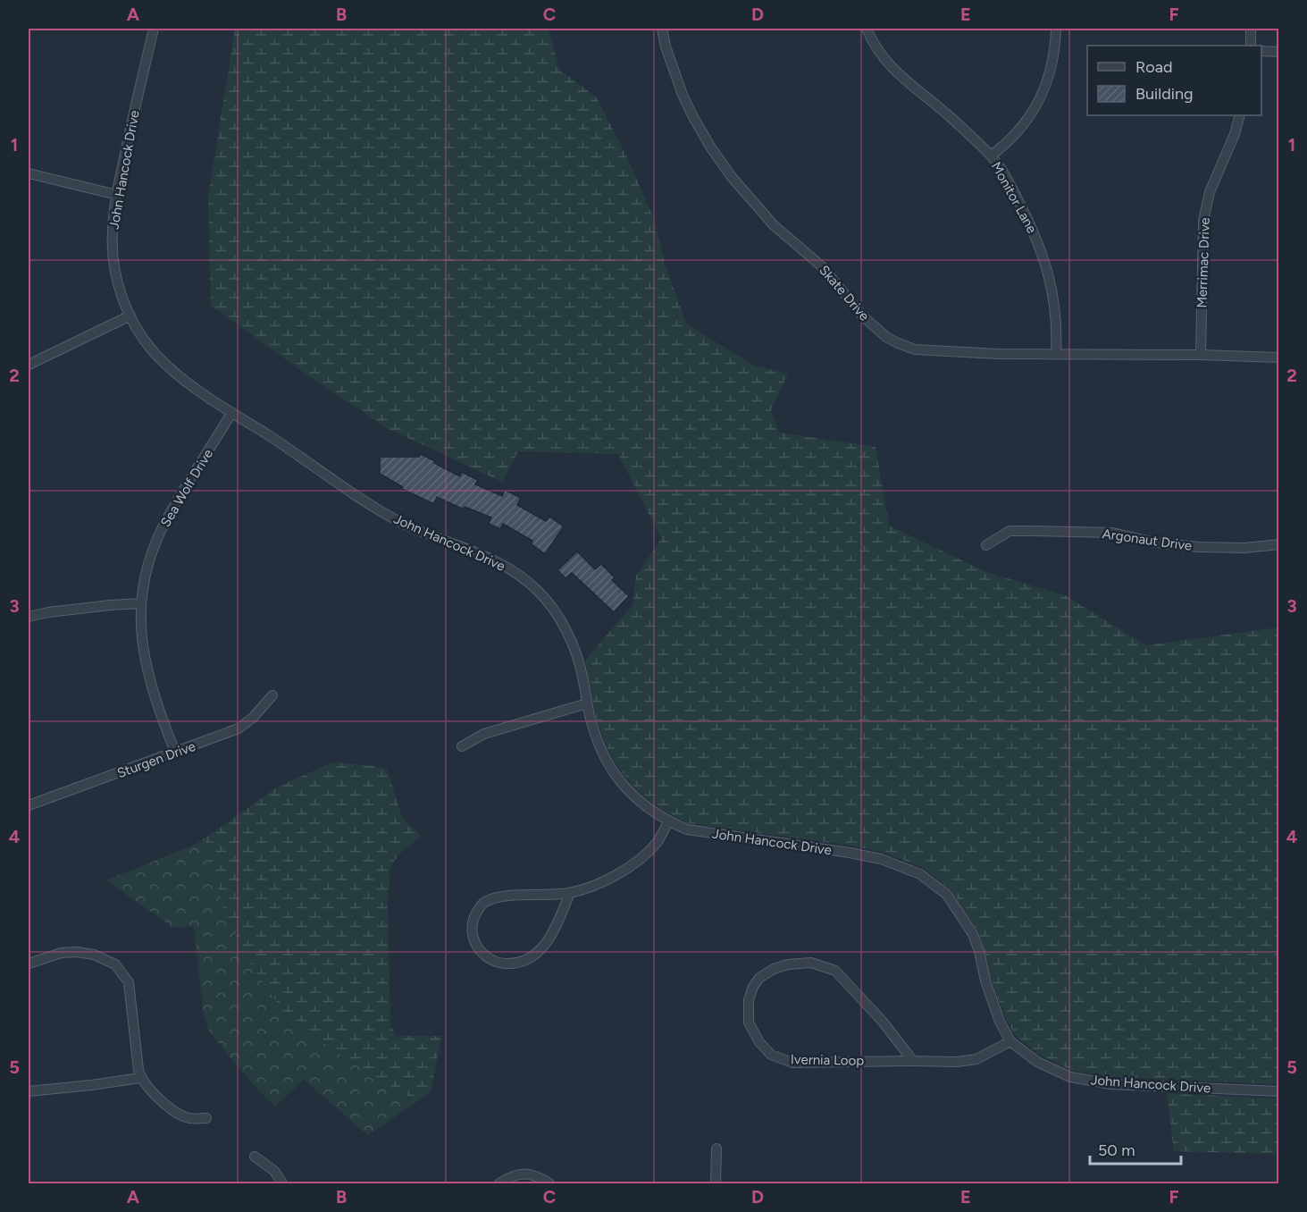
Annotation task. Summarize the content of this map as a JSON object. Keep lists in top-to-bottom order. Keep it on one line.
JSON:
{"streets":{"street":["John Hancock Drive","Monitor Lane","Merrimac Drive","Skate Drive","Sea Wolf Drive","Argonaut Drive","Sturgen Drive","Ivernia Loop"]},"crossings":[["John Hancock Drive","Sea Wolf Drive"],["John Hancock Drive","Ivernia Loop"],["Monitor Lane","Skate Drive"],["Merrimac Drive","Skate Drive"],["Sea Wolf Drive","Sturgen Drive"]],"legend":["Road","Building"],"scale_bar":"50 m","grid":{"columns":["A","B","C","D","E","F"],"rows":["1","2","3","4","5"]}}
